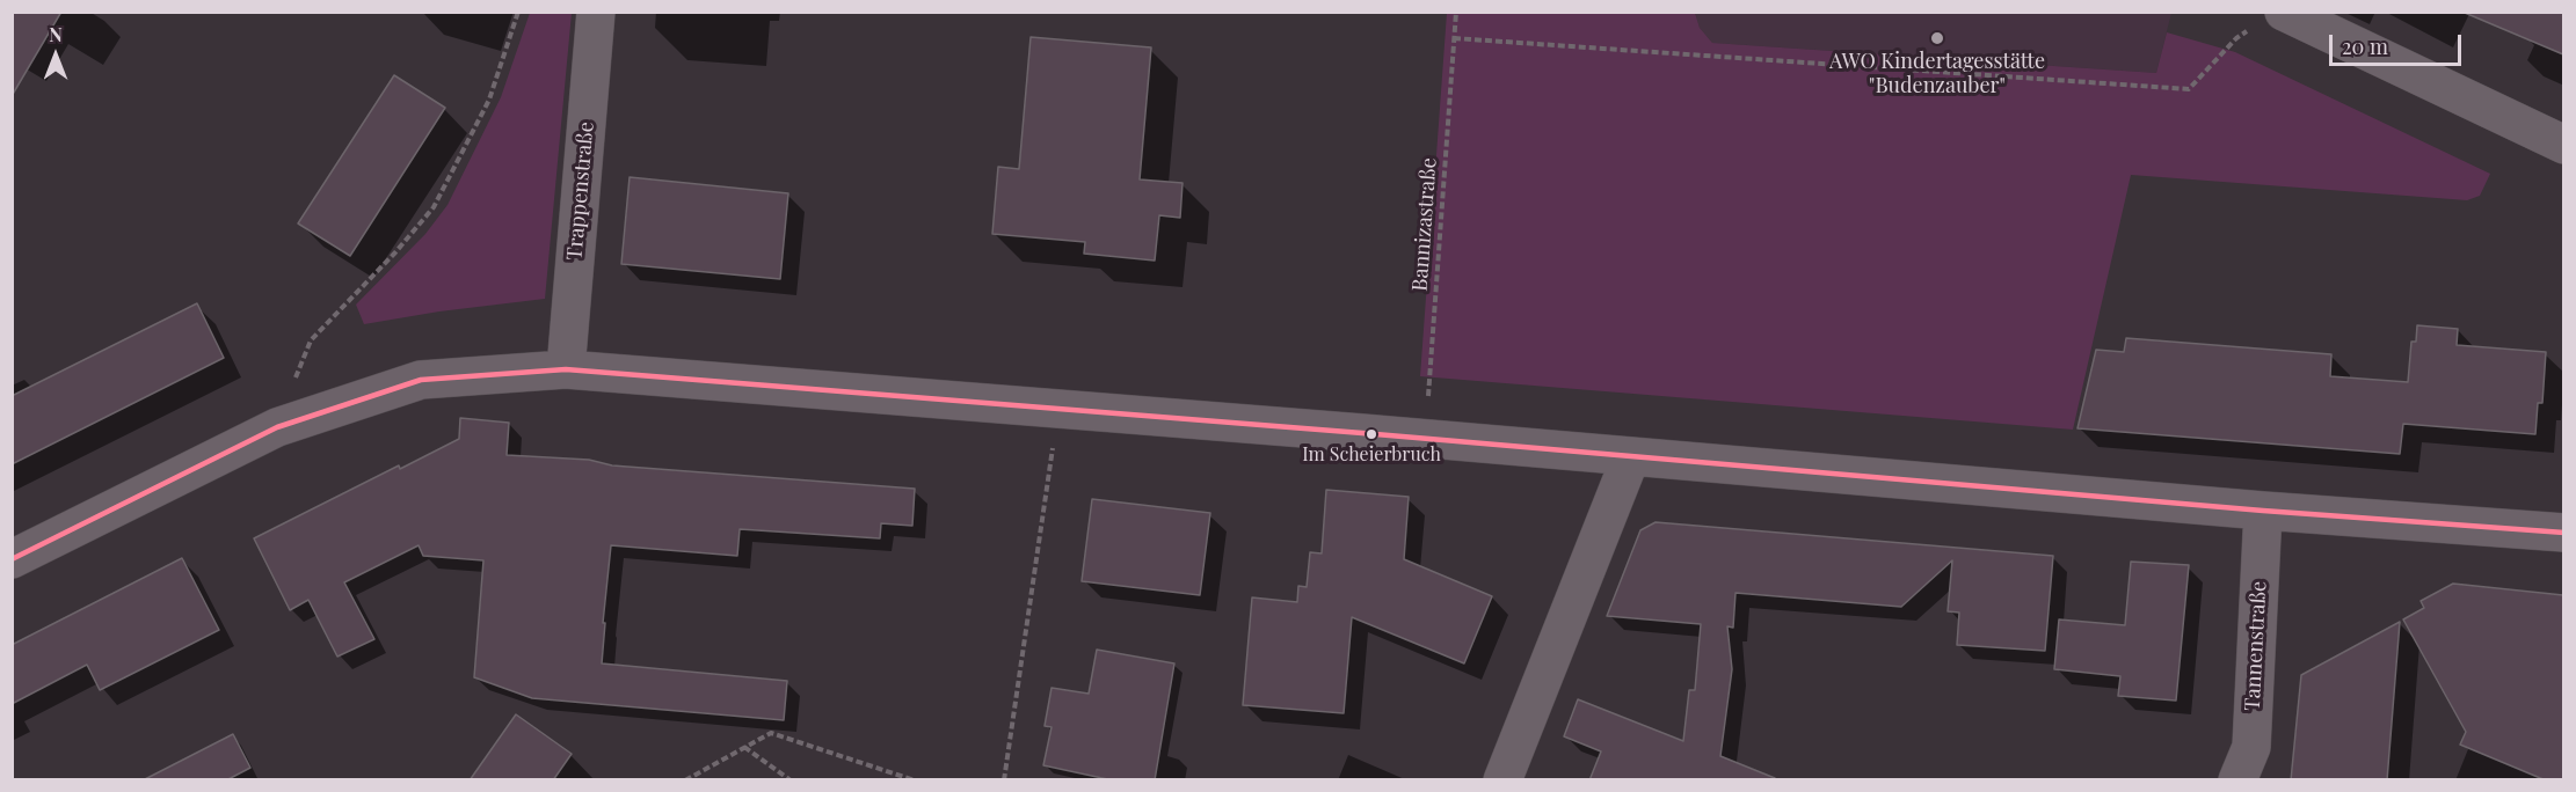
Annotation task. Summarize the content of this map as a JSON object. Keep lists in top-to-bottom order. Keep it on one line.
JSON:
{"streets":{"street":["Trappenstraße","Tannenstraße"],"path":["Bannizastraße"]},"places":["AWO Kindertagesstätte \"Budenzauber\"","Im Scheierbruch"],"scale_bar":"20 m","north":"top"}
